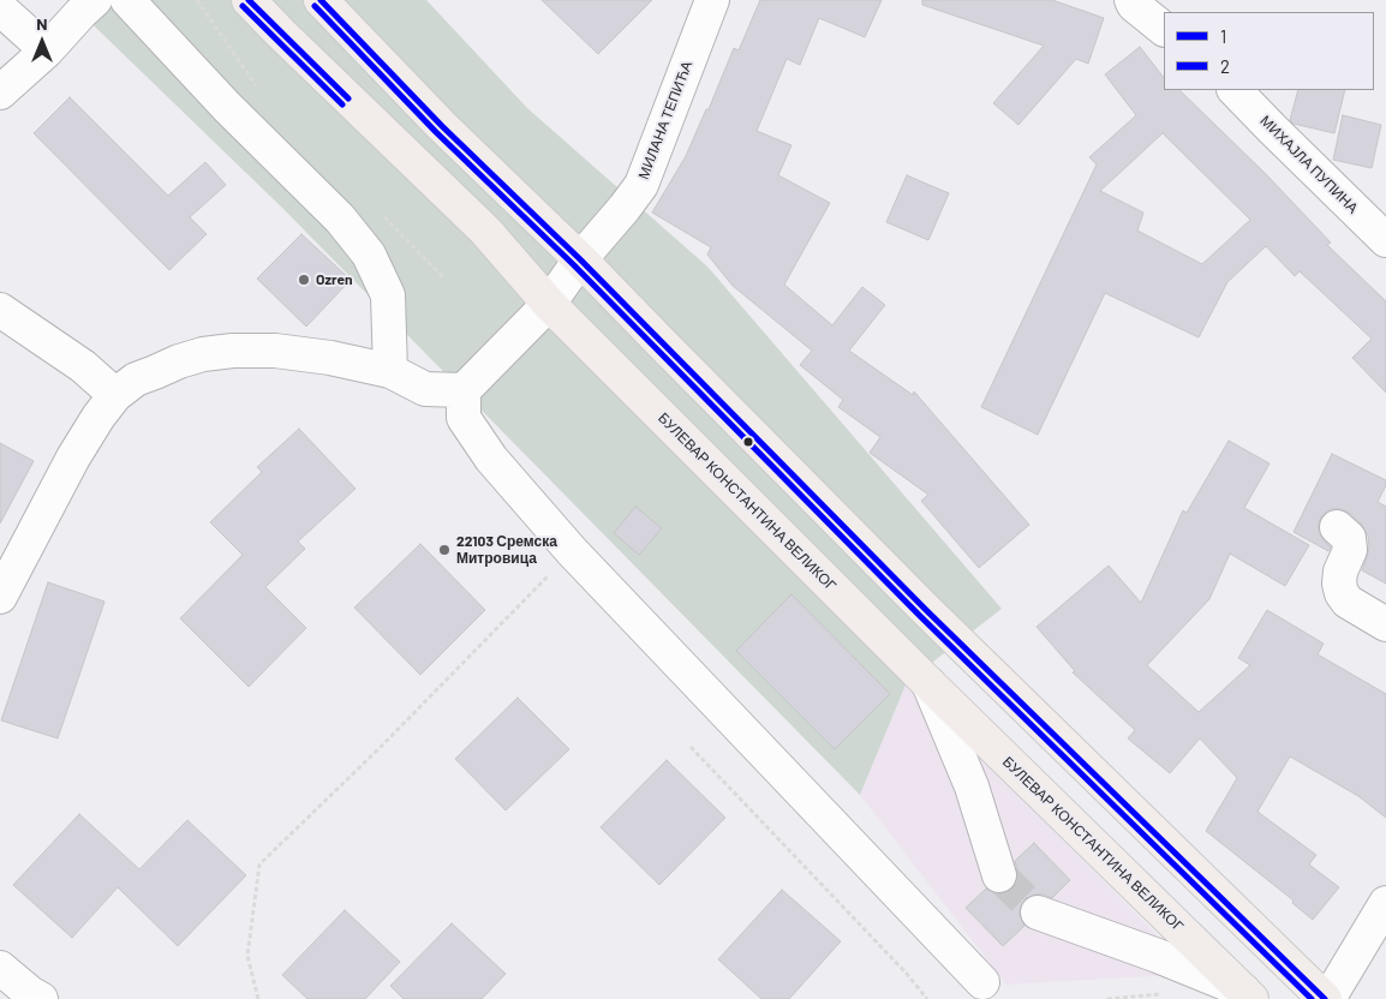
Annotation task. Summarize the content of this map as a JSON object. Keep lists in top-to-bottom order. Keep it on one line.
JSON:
{"streets":{"main road":["БУЛЕВАР КОНСТАНТИНА ВЕЛИКОГ"],"street":["МИЛАНА ТЕПИЋА","МИХАЈЛА ПУПИНА"]},"crossings":[["МИЛАНА ТЕПИЋА","БУЛЕВАР КОНСТАНТИНА ВЕЛИКОГ"]],"places":["Ozren","22103 Сремска Митровица"],"lines":["transit line 1","transit line 2"],"legend":["1","2"],"north":"top"}
